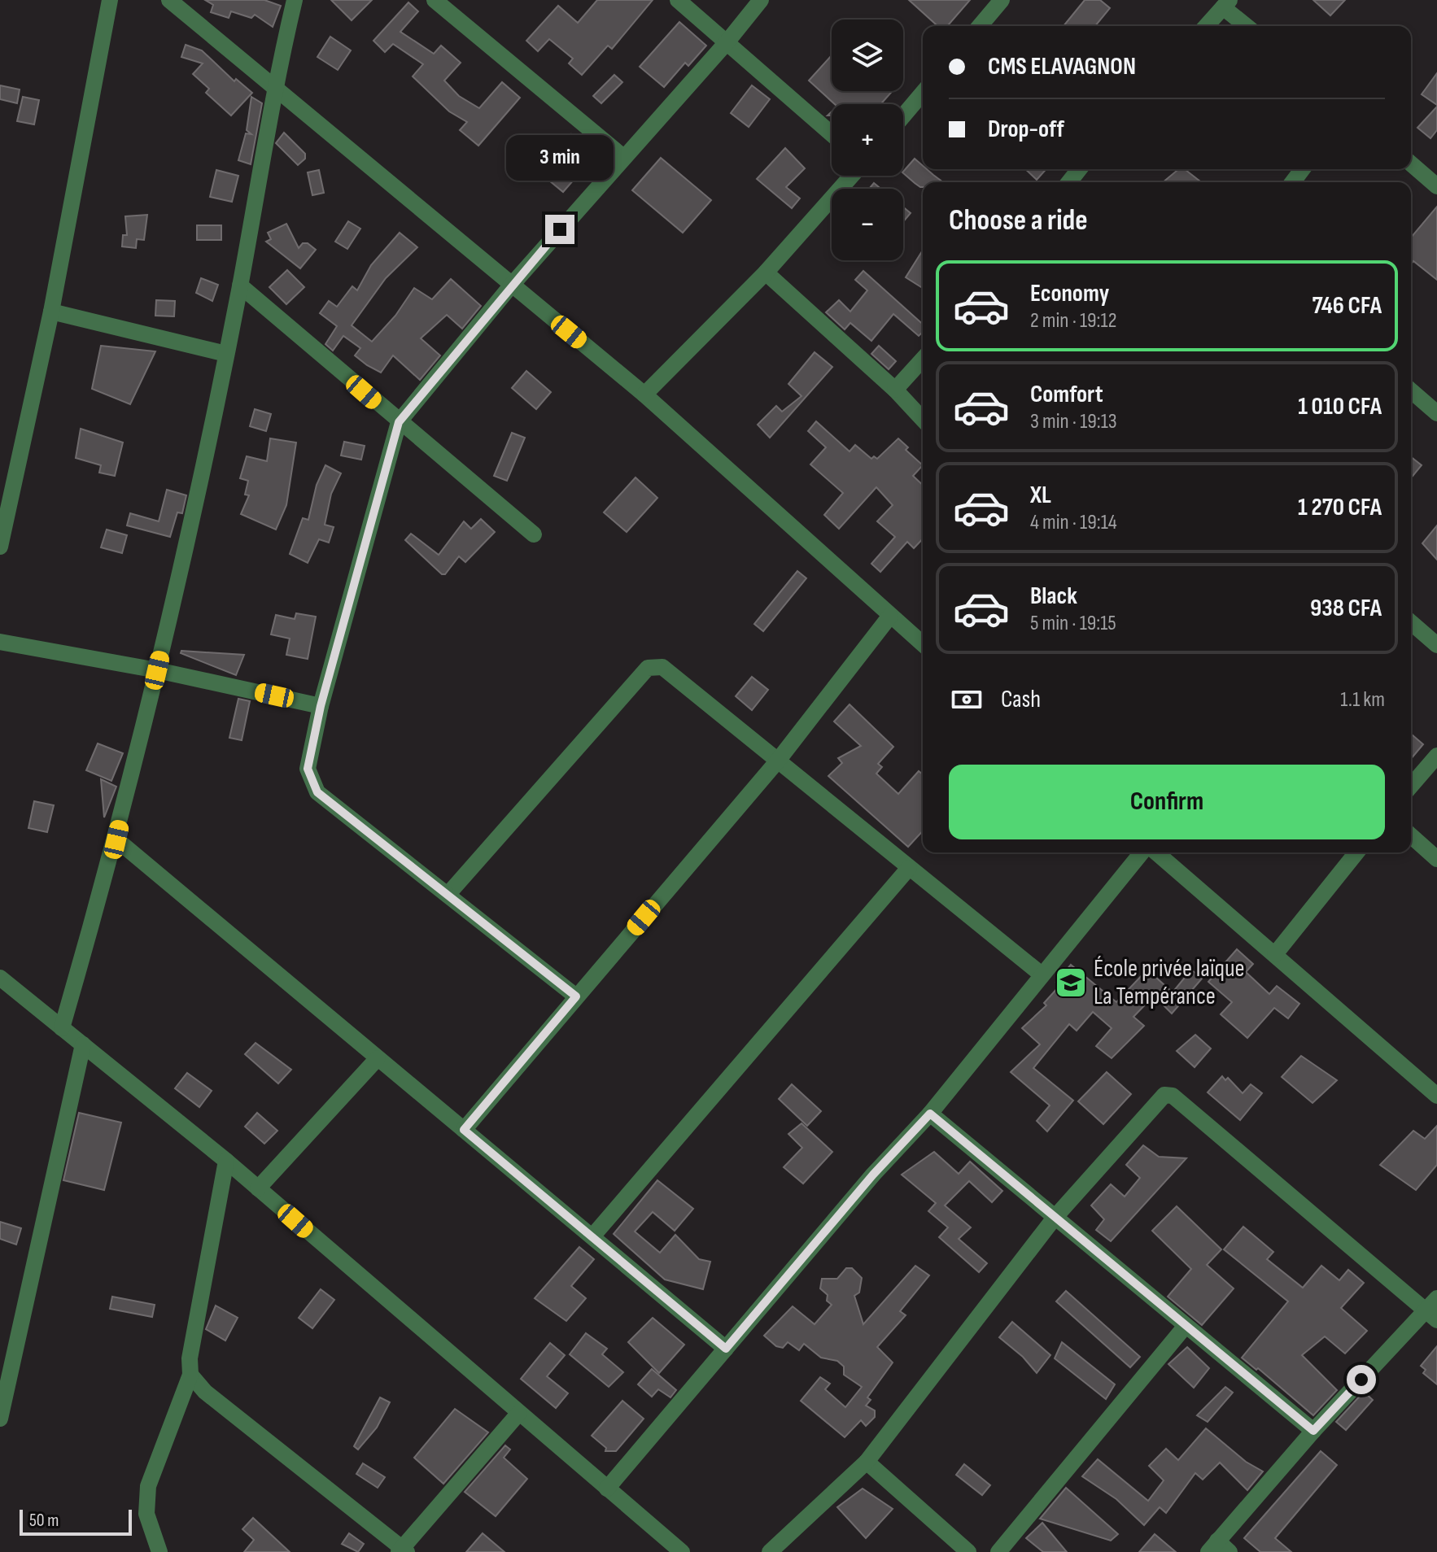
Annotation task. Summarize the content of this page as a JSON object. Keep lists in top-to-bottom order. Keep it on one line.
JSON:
{"places":{"school or university":["École privée laïque La Tempérance"]},"scale_bar":"50 m","page":{"map_buttons":["+","−"],"banner":["CMS ELAVAGNON","Drop-off"],"bubble":"3 min","heading":"Choose a ride","list":[{"name":"Economy","note":"2 min · 19:12","value":"746 CFA"},{"name":"Comfort","note":"3 min · 19:13","value":"1 010 CFA"},{"name":"XL","note":"4 min · 19:14","value":"1 270 CFA"},{"name":"Black","note":"5 min · 19:15","value":"938 CFA"}],"pay":["Cash","1.1 km"],"buttons":"Confirm","scale":"50 m"}}
